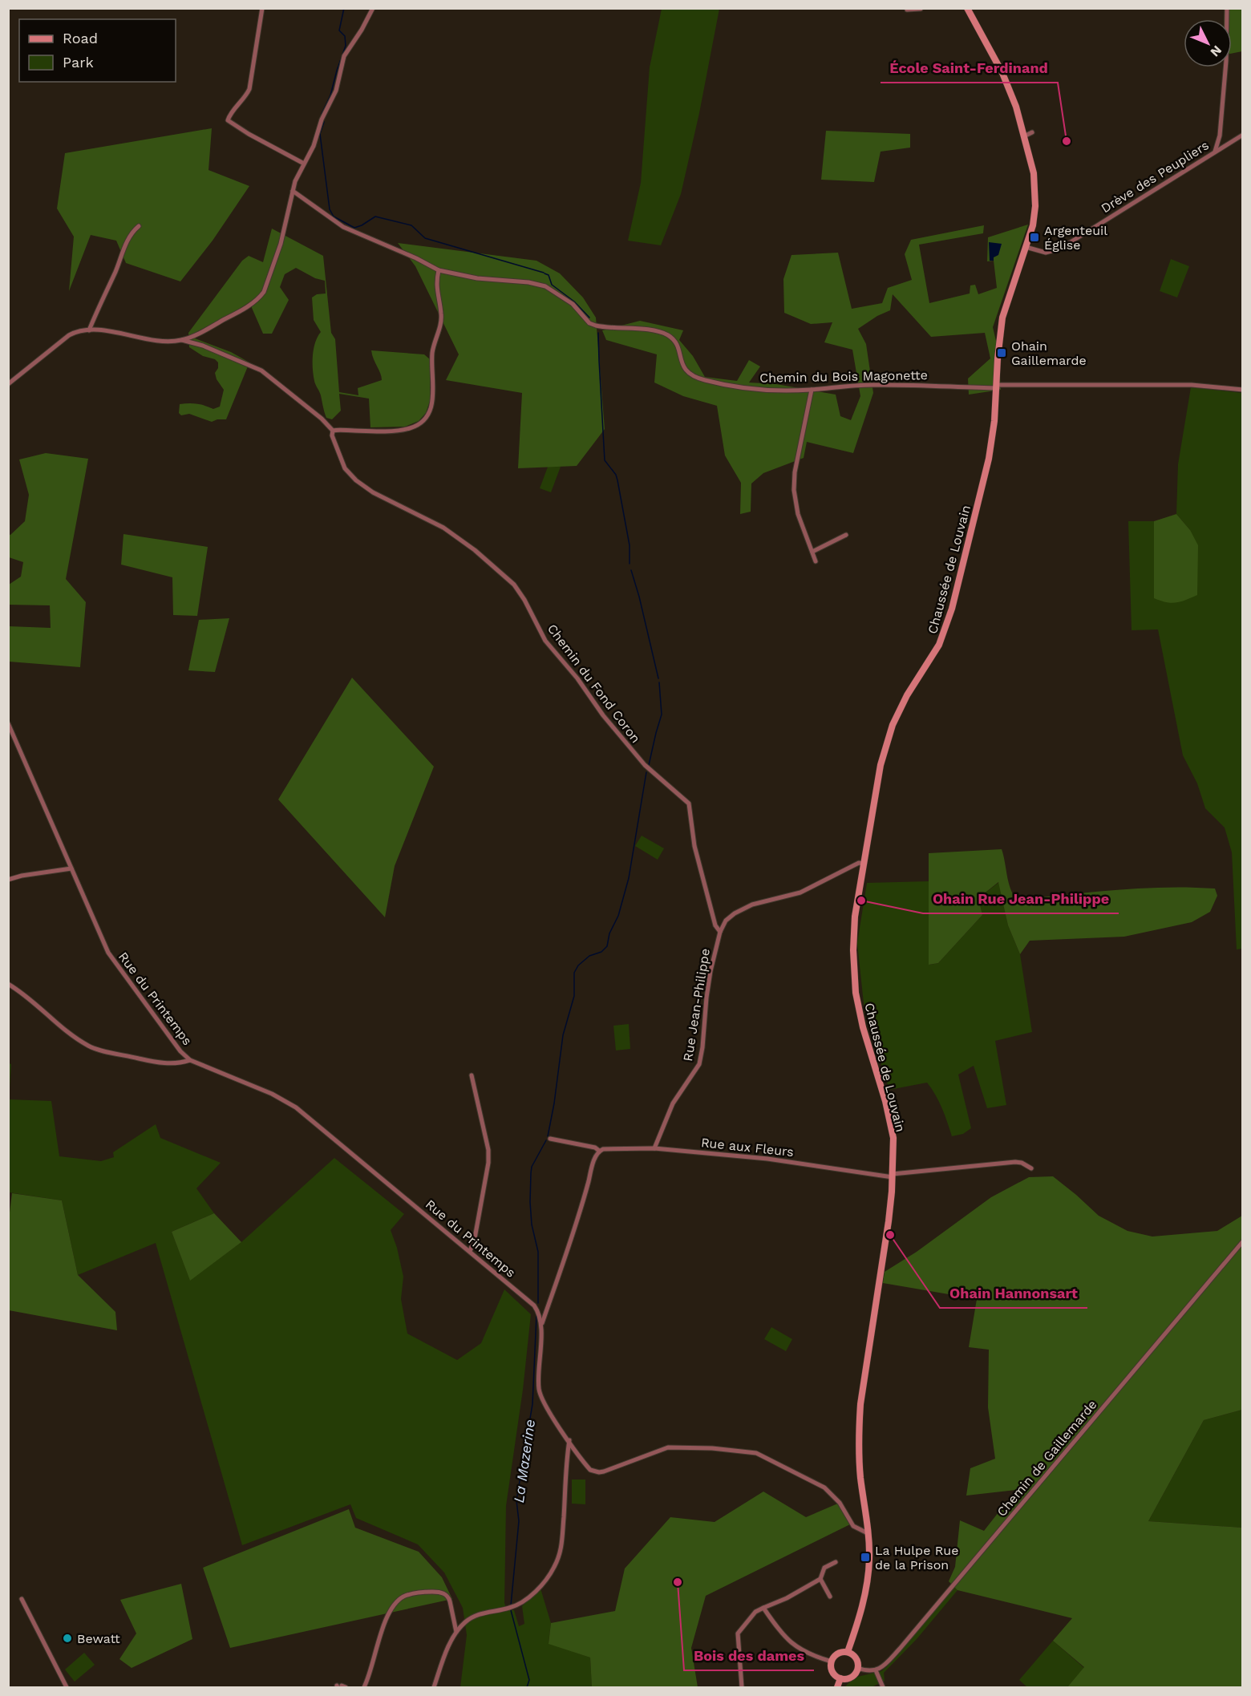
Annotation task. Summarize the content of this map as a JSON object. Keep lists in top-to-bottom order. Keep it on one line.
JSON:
{"streets":{"main road":["Chaussée de Louvain"],"street":["Drève des Peupliers","Chemin du Bois Magonette","Chemin du Fond Coron","Rue du Printemps","Rue Jean-Philippe","Rue aux Fleurs","Chemin de Gaillemarde"]},"crossings":[["Drève des Peupliers","Chaussée de Louvain"],["Chemin du Bois Magonette","Chaussée de Louvain"],["Chaussée de Louvain","Rue Jean-Philippe"],["Chaussée de Louvain","Rue aux Fleurs"],["Chemin du Fond Coron","Rue Jean-Philippe"],["Rue Jean-Philippe","Rue aux Fleurs"]],"water":["La Mazerine"],"places":{"other":["École Saint-Ferdinand","Ohain Rue Jean-Philippe","Ohain Hannonsart","Bois des dames","Bewatt"],"transit":["Argenteuil Église","Ohain Gaillemarde","La Hulpe Rue de la Prison"]},"legend":["Road","Park"],"north":"bottom right"}
